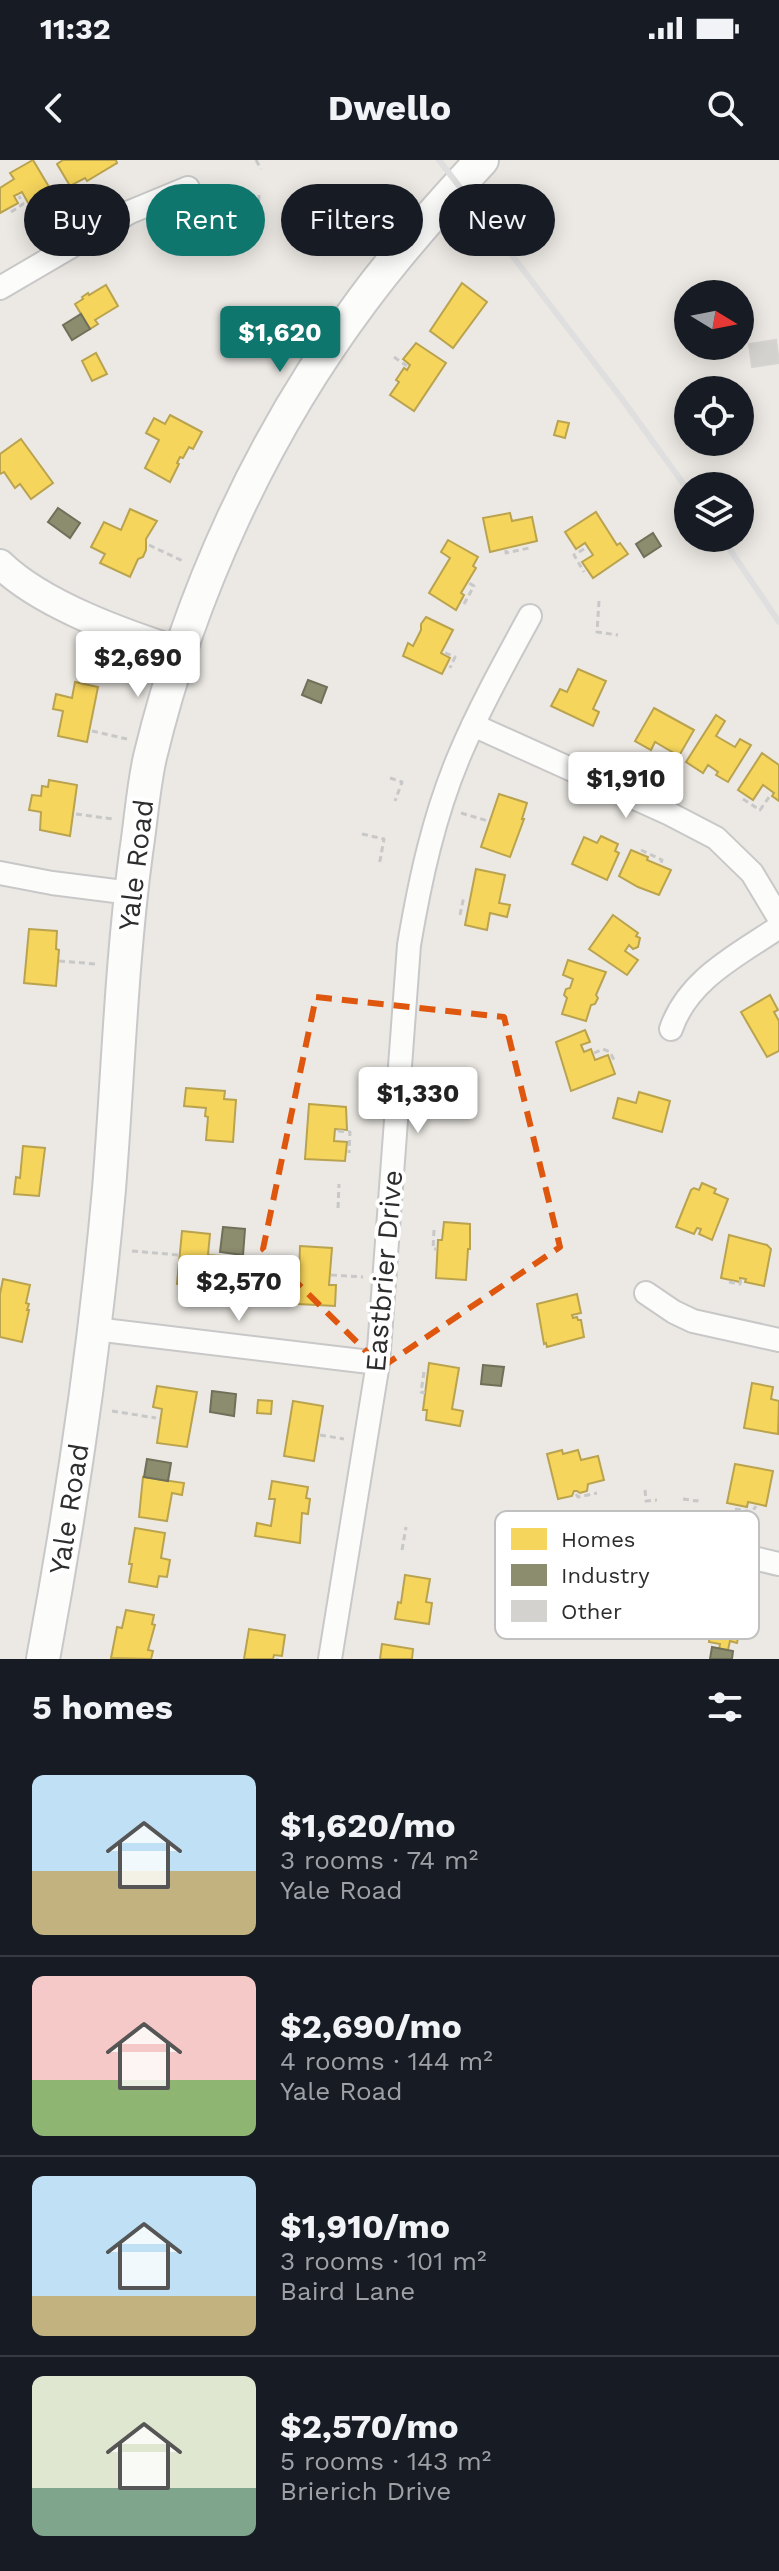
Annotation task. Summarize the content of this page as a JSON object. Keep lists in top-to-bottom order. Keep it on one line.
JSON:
{"streets":{"main road":["Yale Road"],"street":["Eastbrier Drive"]},"legend":["Homes","Industry","Other"],"north":"right","page":{"status":"11:32","header":"Dwello","chip":["Buy","Rent","Filters","New"],"price":["$1,620","$2,690","$1,910","$1,330","$2,570"],"heading":"5 homes","list":[{"name":"$1,620/mo","note":"3 rooms · 74 m² · Yale Road"},{"name":"$2,690/mo","note":"4 rooms · 144 m² · Yale Road"},{"name":"$1,910/mo","note":"3 rooms · 101 m² · Baird Lane"},{"name":"$2,570/mo","note":"5 rooms · 143 m² · Brierich Drive"}]}}
